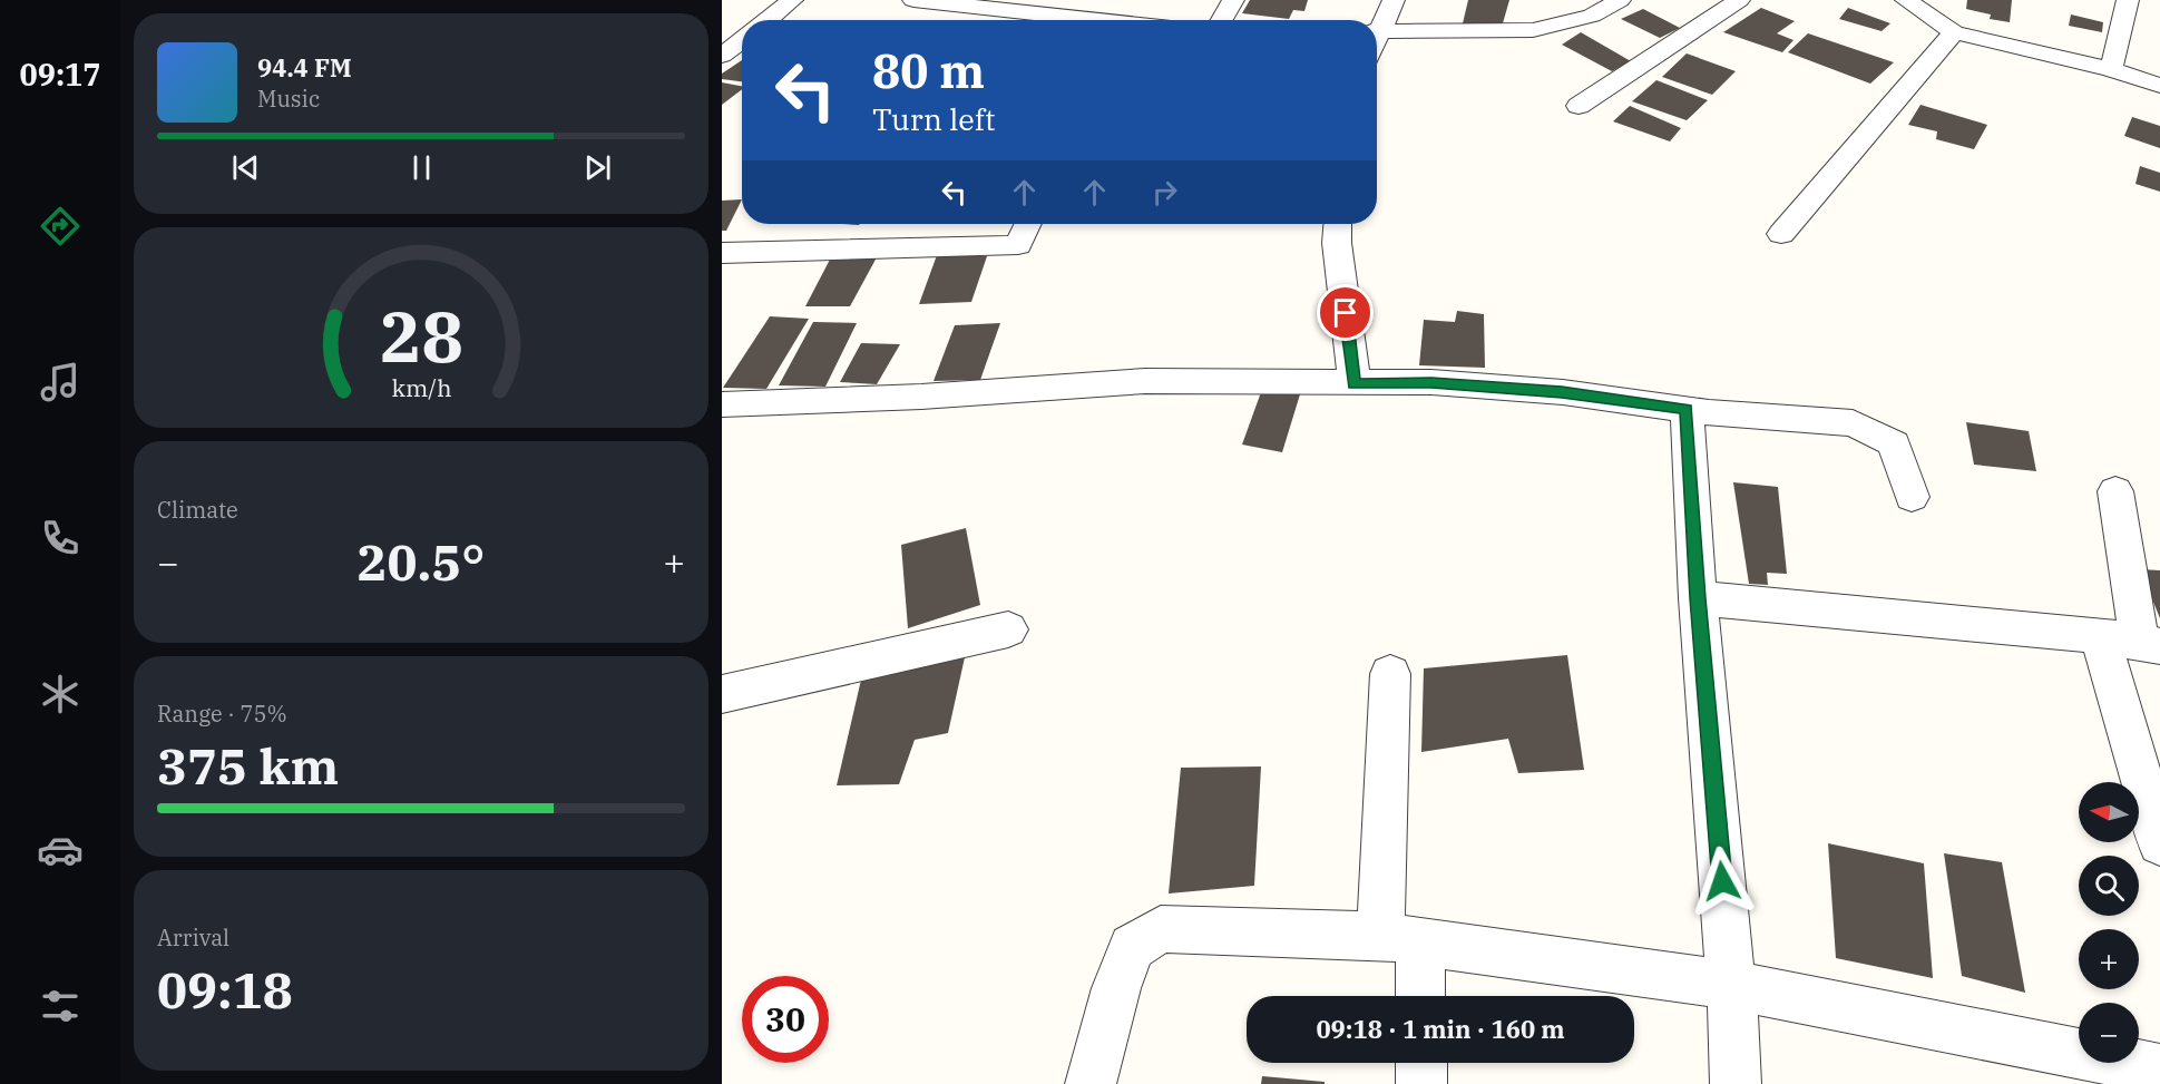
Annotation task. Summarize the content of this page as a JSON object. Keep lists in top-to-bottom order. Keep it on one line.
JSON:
{"north":"left","page":{"tabs":"09:17","turn":["80 m","Turn left"],"song":["94.4 FM","Music"],"tile":["Climate",["Range · 75%","375 km"],["Arrival","09:18"]],"heat":["−","20.5°","+"],"map_buttons":["+","−"],"limit":"30","trip":"09:18 · 1 min · 160 m","gauge":["28","km/h"]}}
